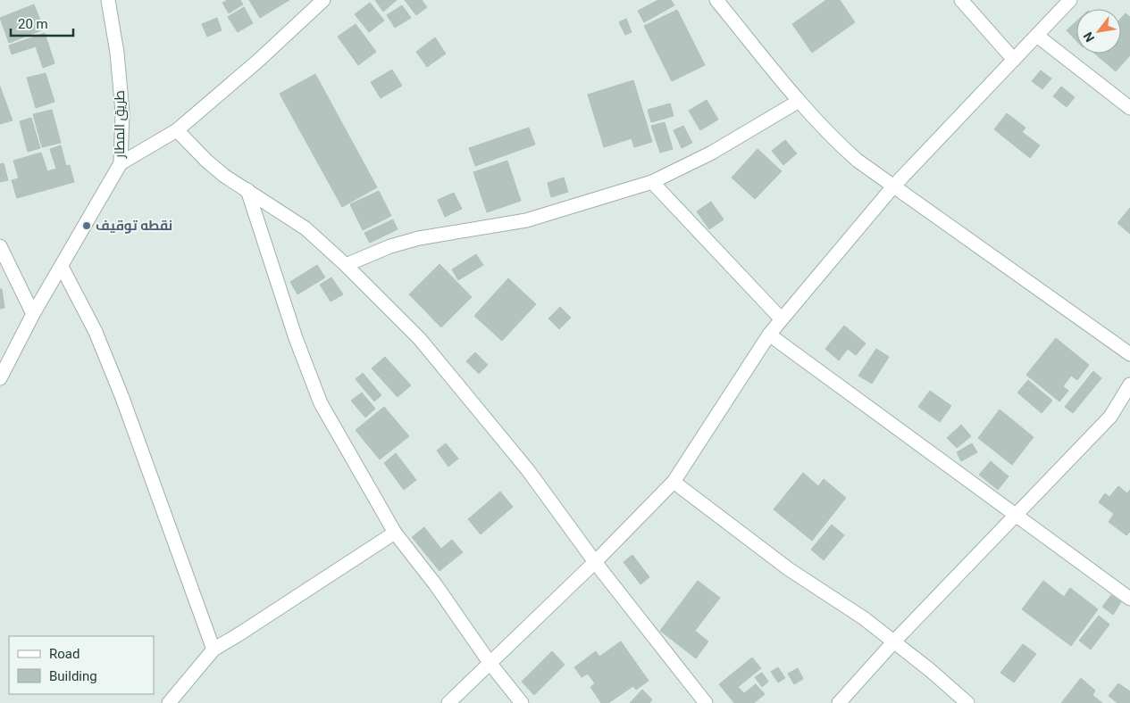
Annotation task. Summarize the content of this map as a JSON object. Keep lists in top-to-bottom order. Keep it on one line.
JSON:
{"streets":{"street":["طريق المطار"]},"places":["نقطه توقيف"],"legend":["Road","Building"],"scale_bar":"20 m","north":"bottom left"}
